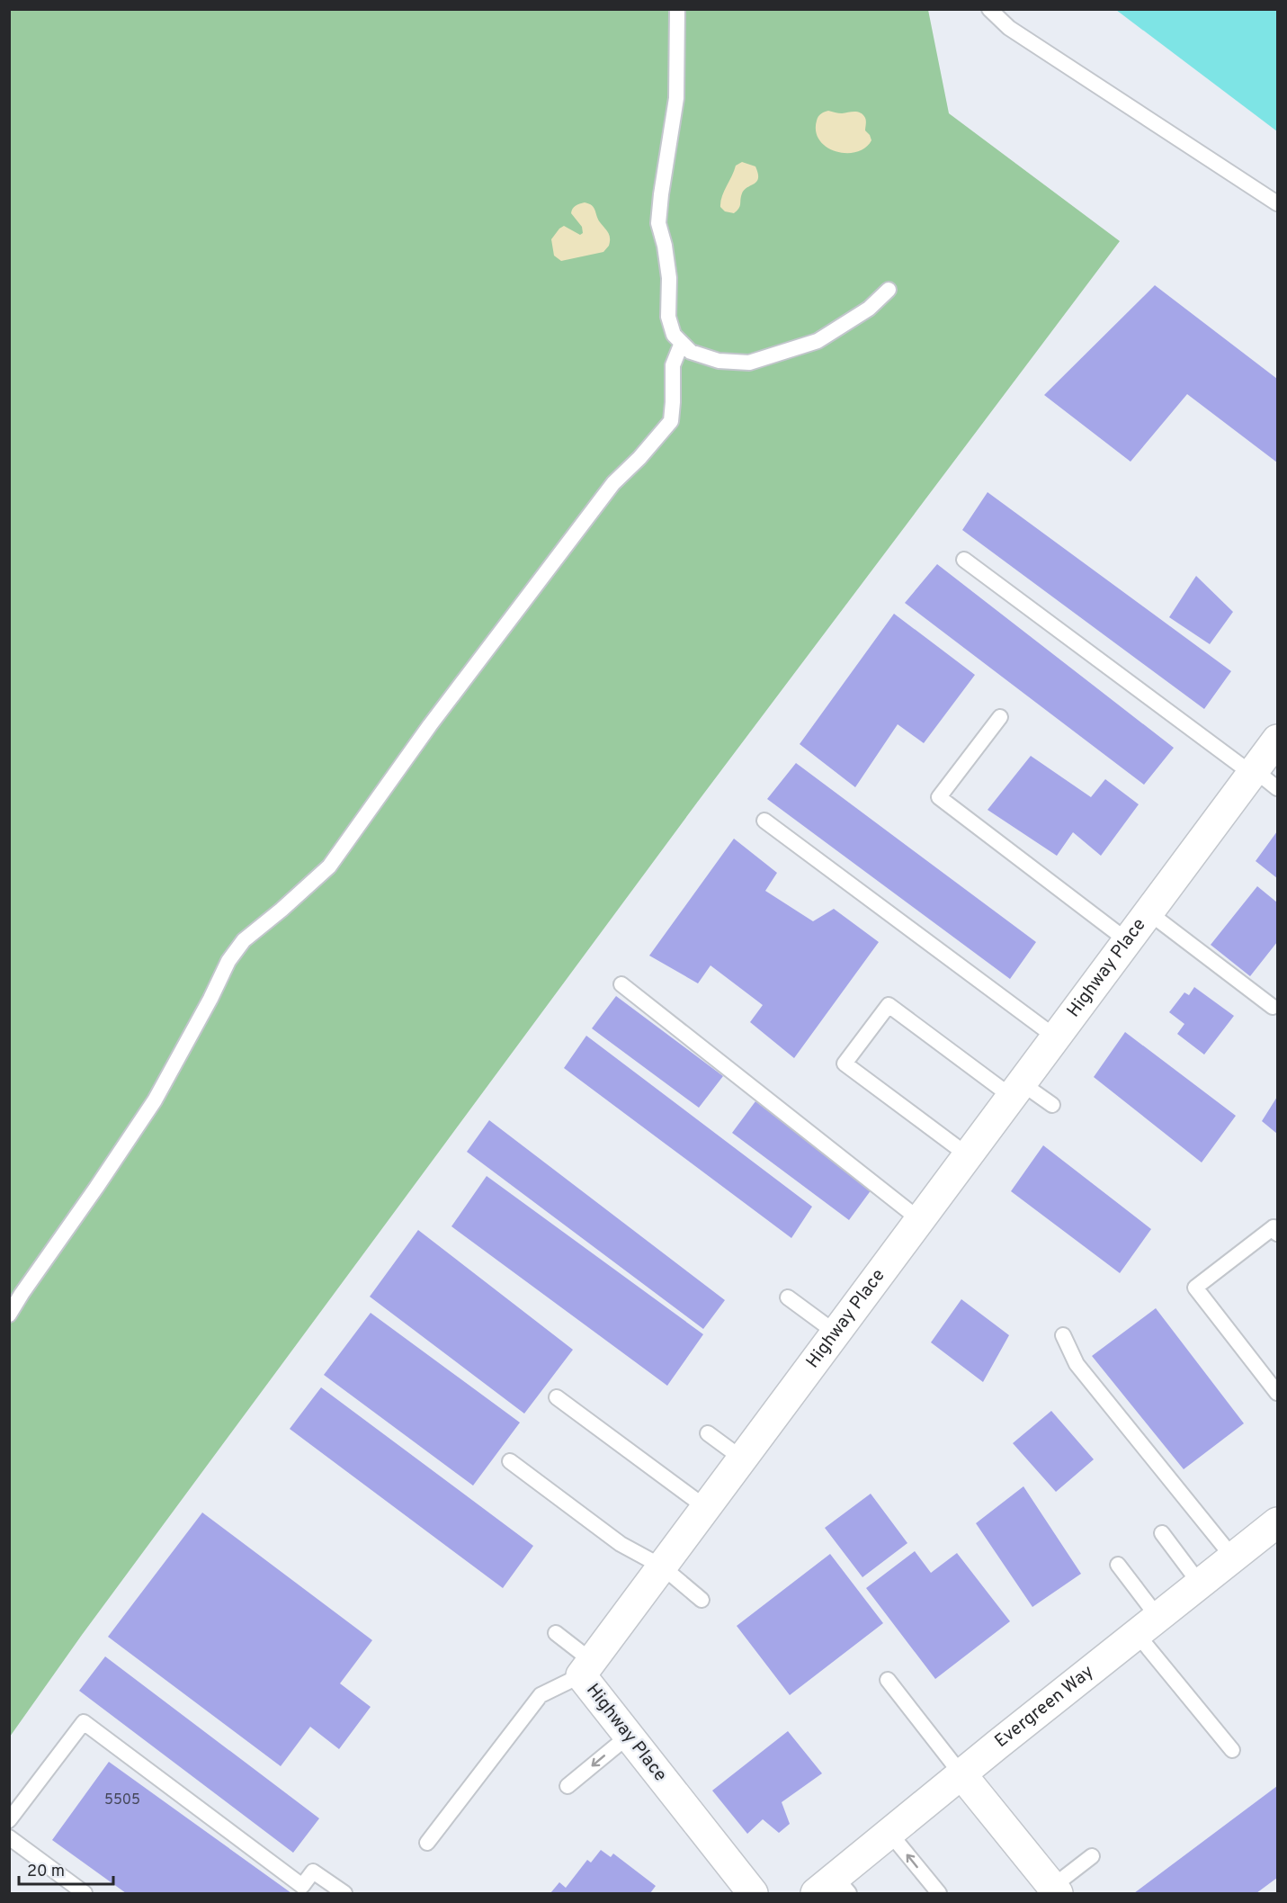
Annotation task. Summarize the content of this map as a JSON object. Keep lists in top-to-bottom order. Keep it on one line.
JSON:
{"streets":{"street":["Highway Place","Evergreen Way"]},"house_numbers":["5505"],"scale_bar":"20 m"}
